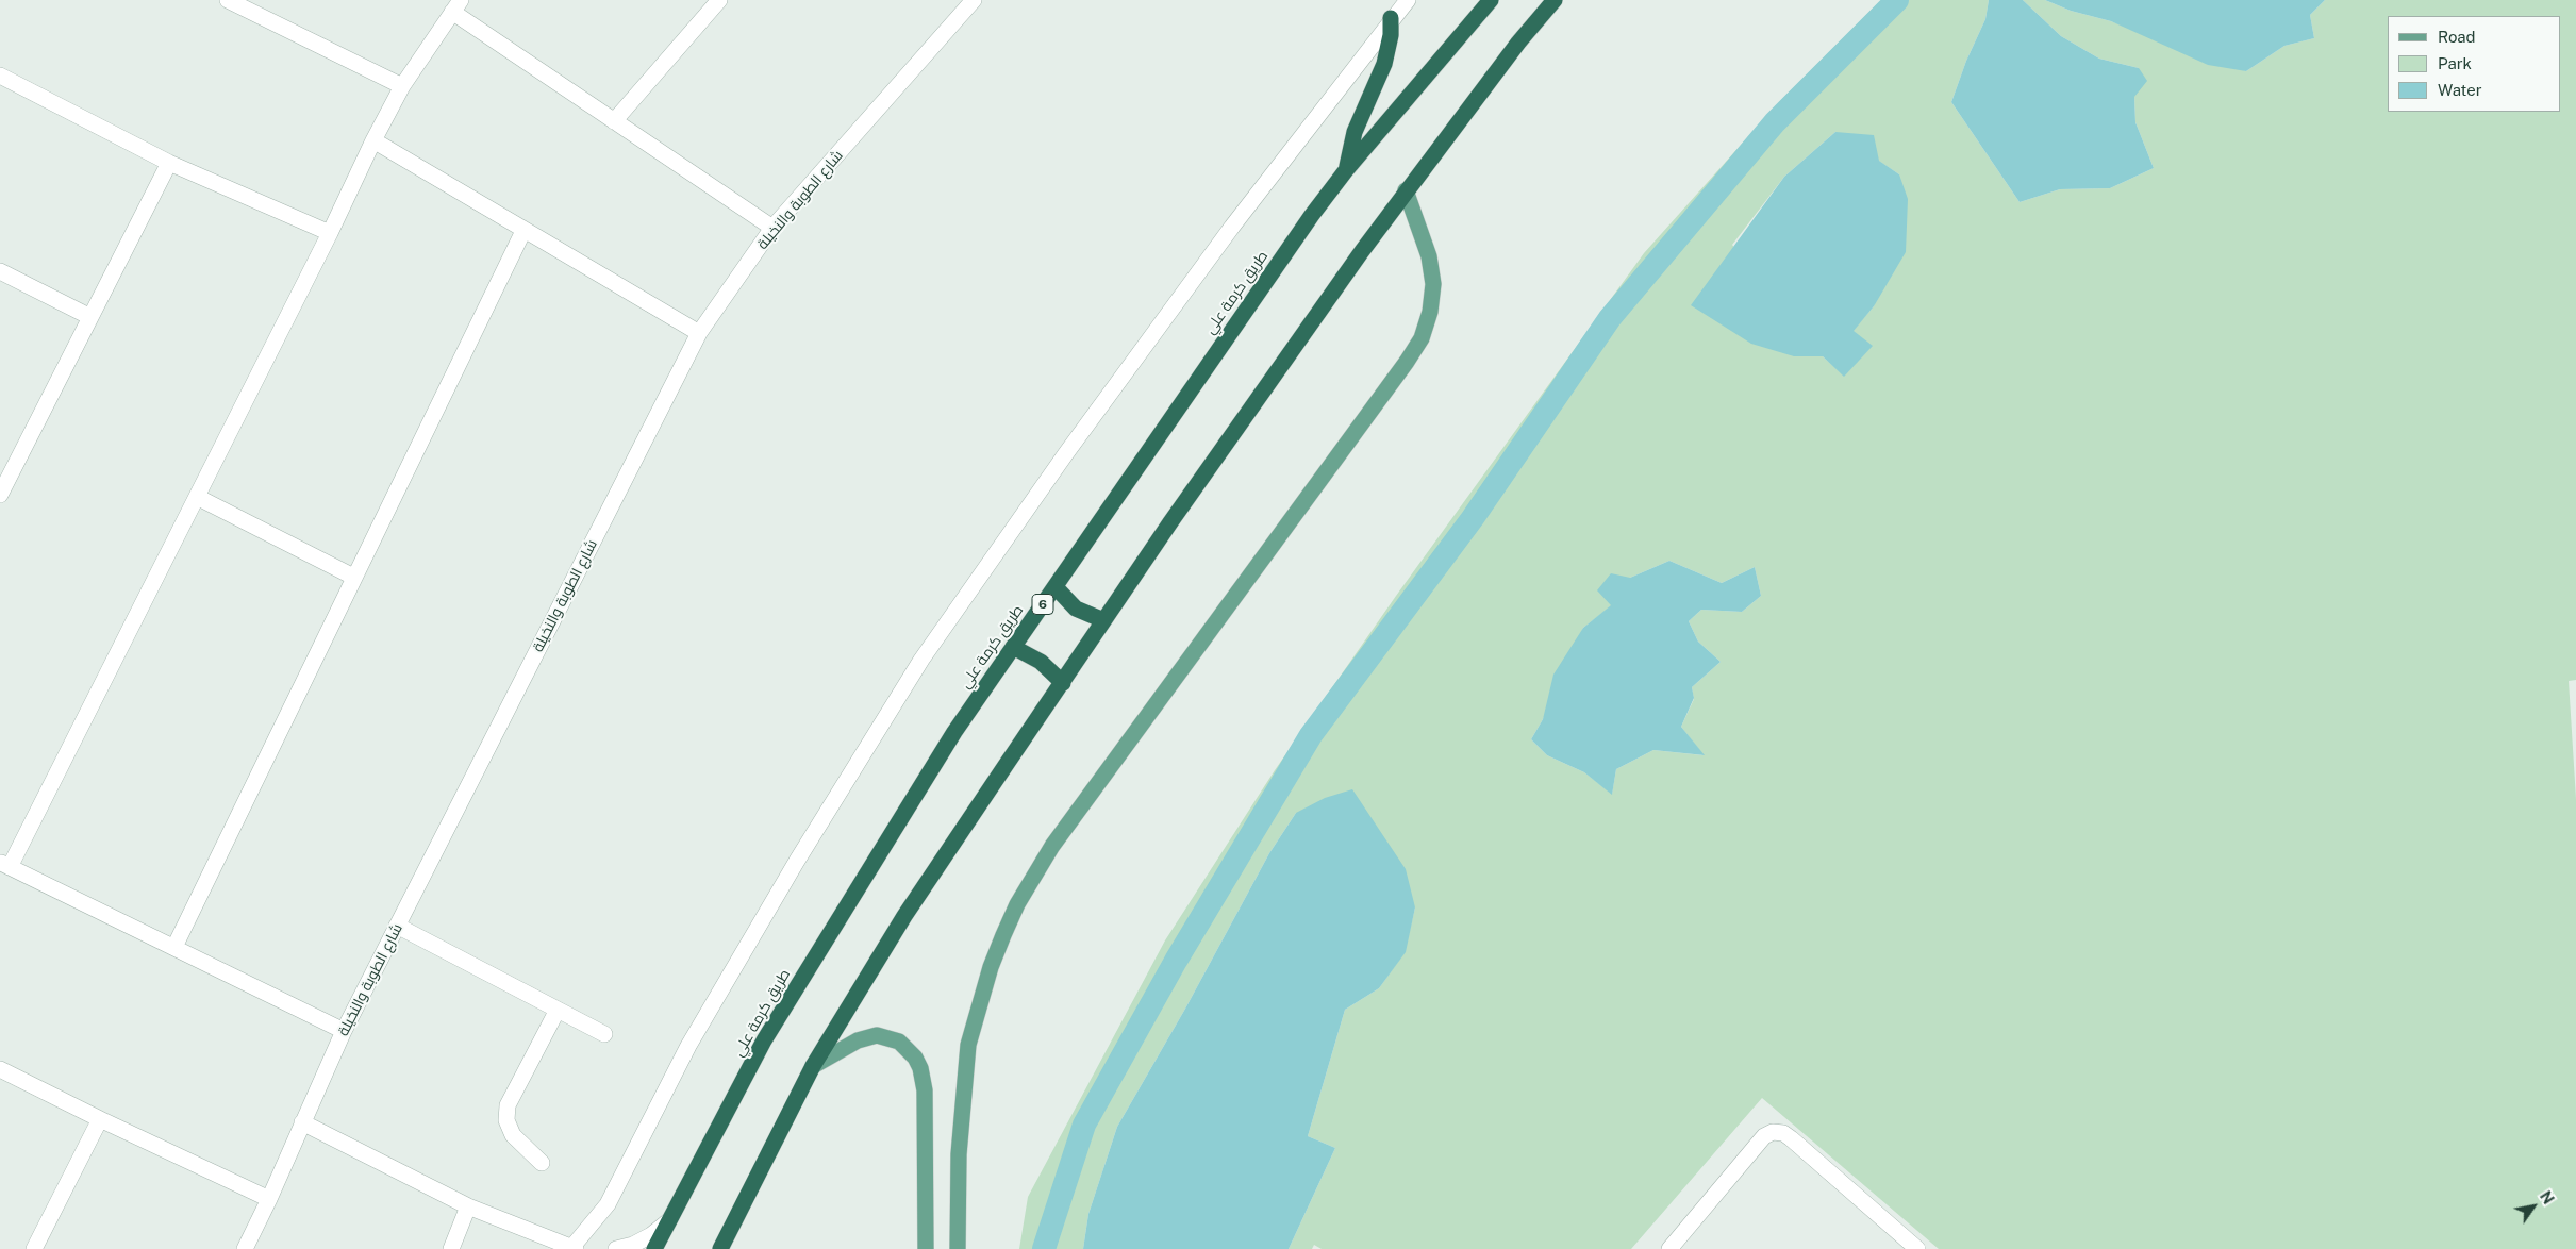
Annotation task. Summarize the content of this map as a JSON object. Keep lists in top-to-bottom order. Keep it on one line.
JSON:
{"streets":{"highway":["طريق كرمة علي","6"],"street":["شارع الطوبة والنخيلة"]},"legend":["Road","Park","Water"],"north":"top right"}
